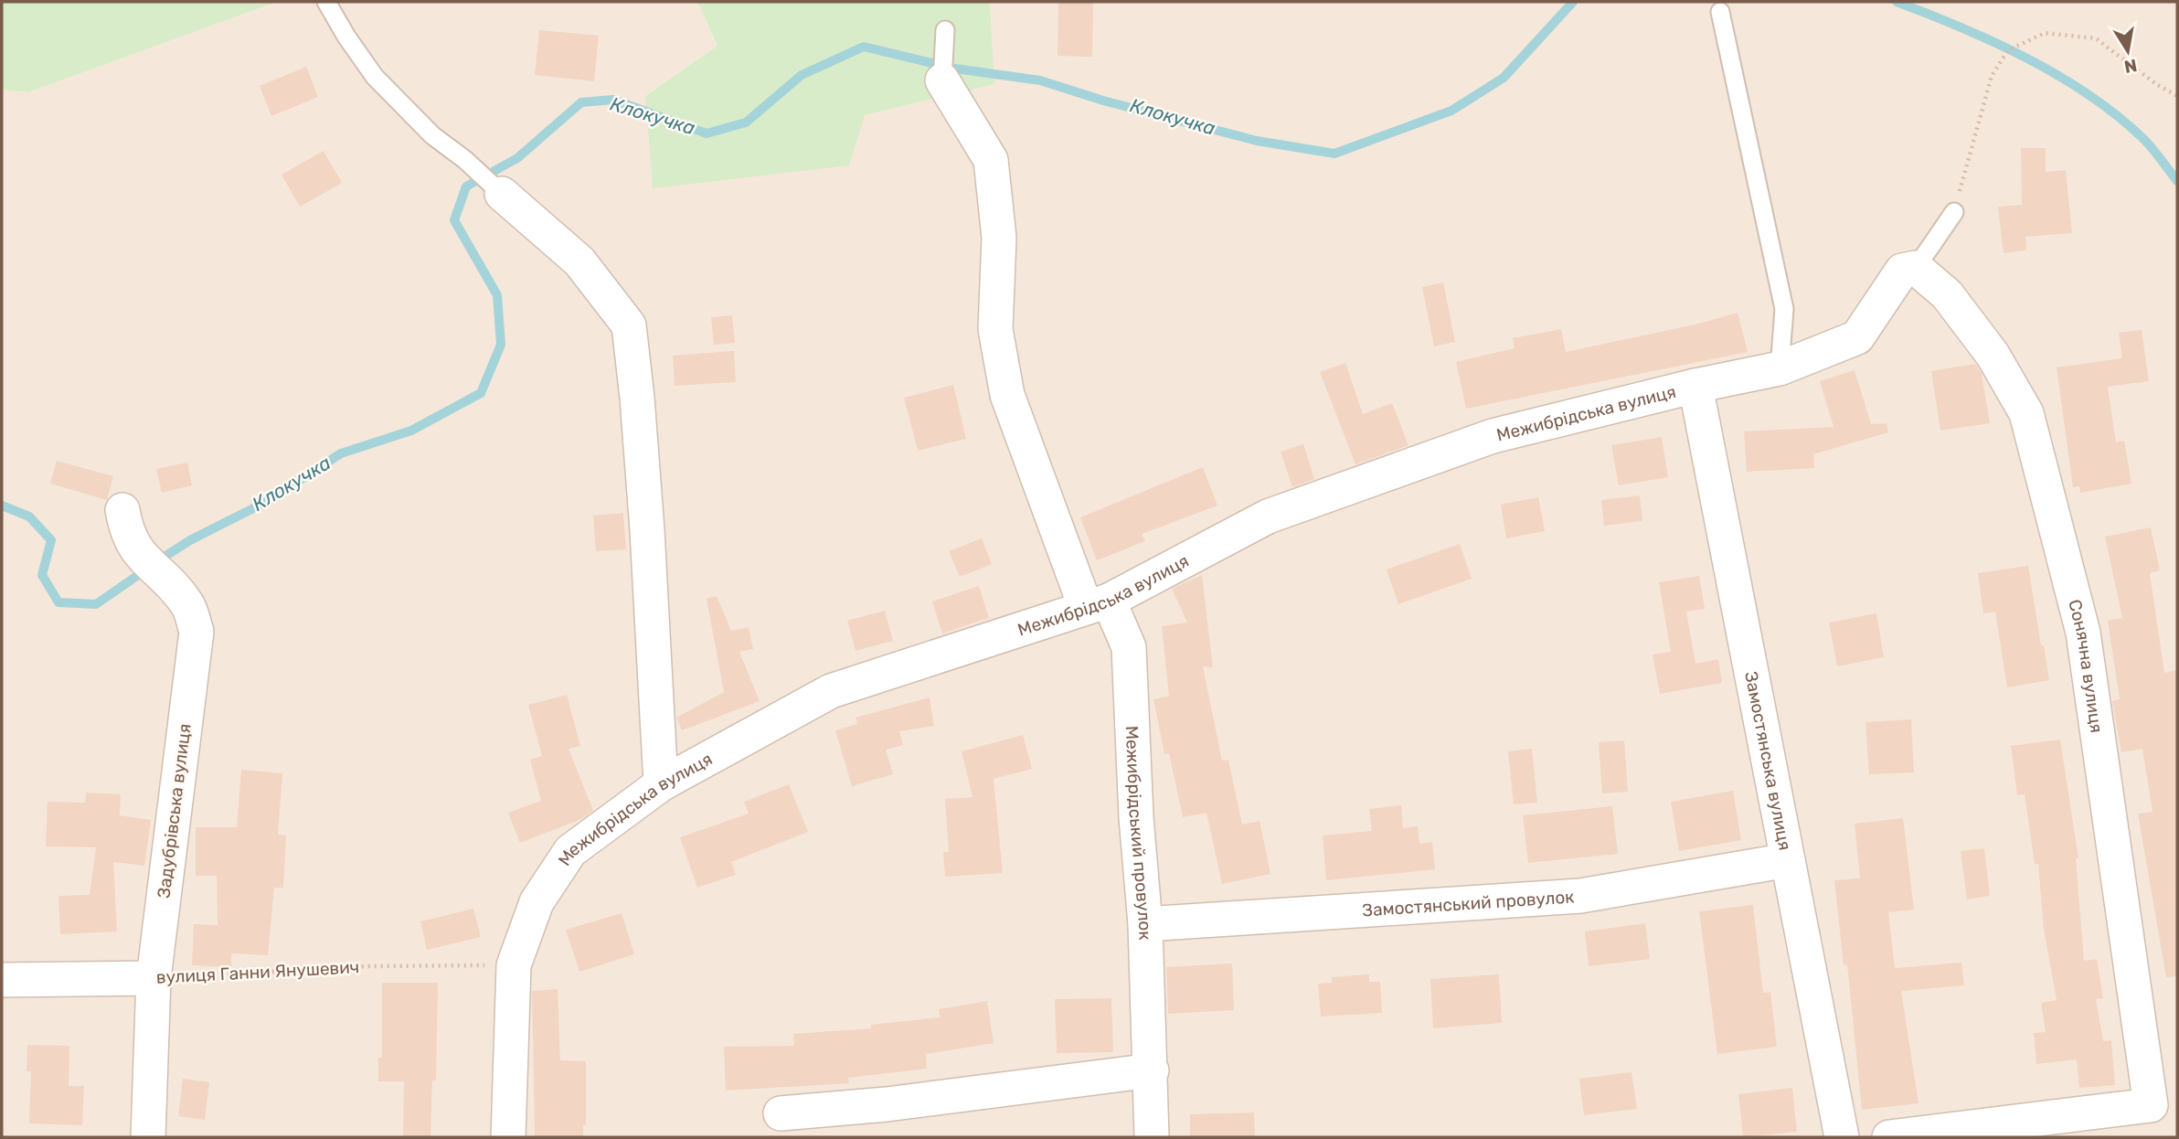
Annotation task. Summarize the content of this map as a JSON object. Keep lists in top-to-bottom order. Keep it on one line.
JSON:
{"streets":{"street":["Межибрідська вулиця","Сонячна вулиця","Замостянська вулиця","Задубрівська вулиця","Межибрідський провулок","Замостянський провулок","вулиця Ганни Янушевич"]},"crossings":[["Межибрідська вулиця","Сонячна вулиця"],["Межибрідська вулиця","Замостянська вулиця"],["Межибрідська вулиця","Межибрідський провулок"],["Межибрідська вулиця","вулиця Ганни Янушевич"],["Замостянська вулиця","Замостянський провулок"],["Задубрівська вулиця","вулиця Ганни Янушевич"],["Межибрідський провулок","Замостянський провулок"]],"water":["Клокучка"],"north":"bottom"}
